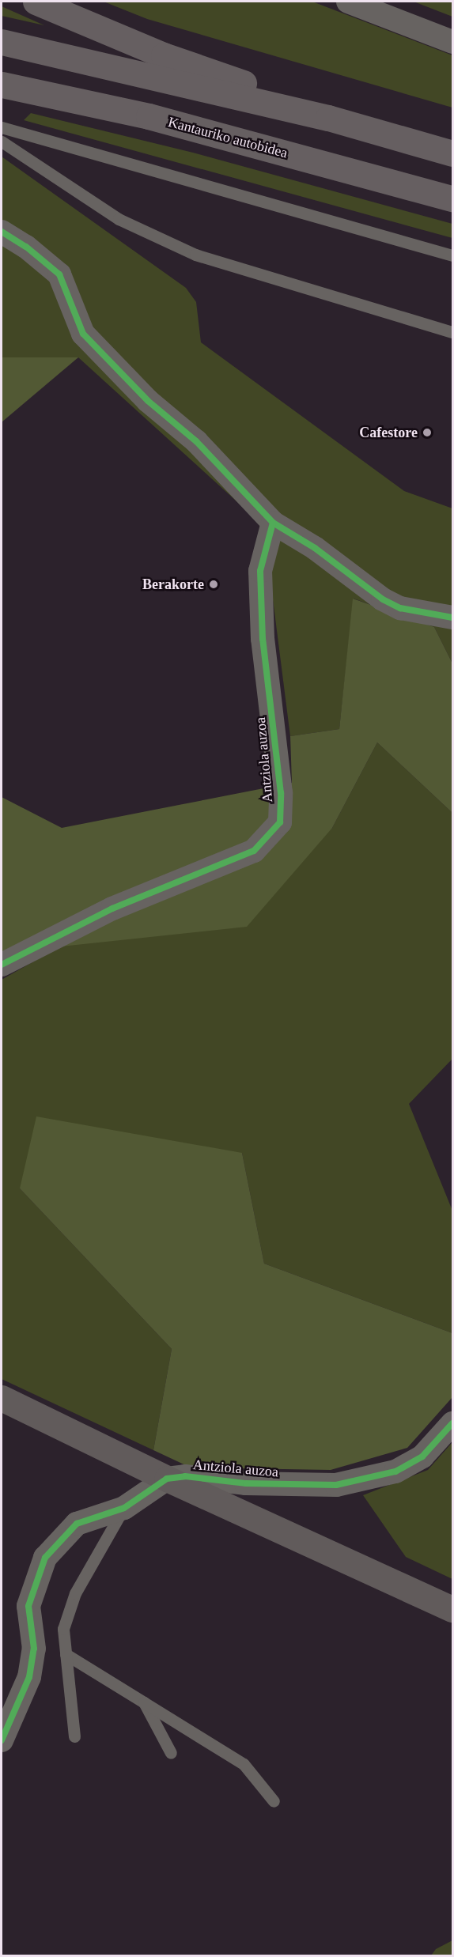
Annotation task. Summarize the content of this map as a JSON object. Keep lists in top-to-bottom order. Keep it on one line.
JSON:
{"streets":{"highway":["Kantauriko autobidea"],"street":["Antziola auzoa"]},"places":["Cafestore","Berakorte"]}
